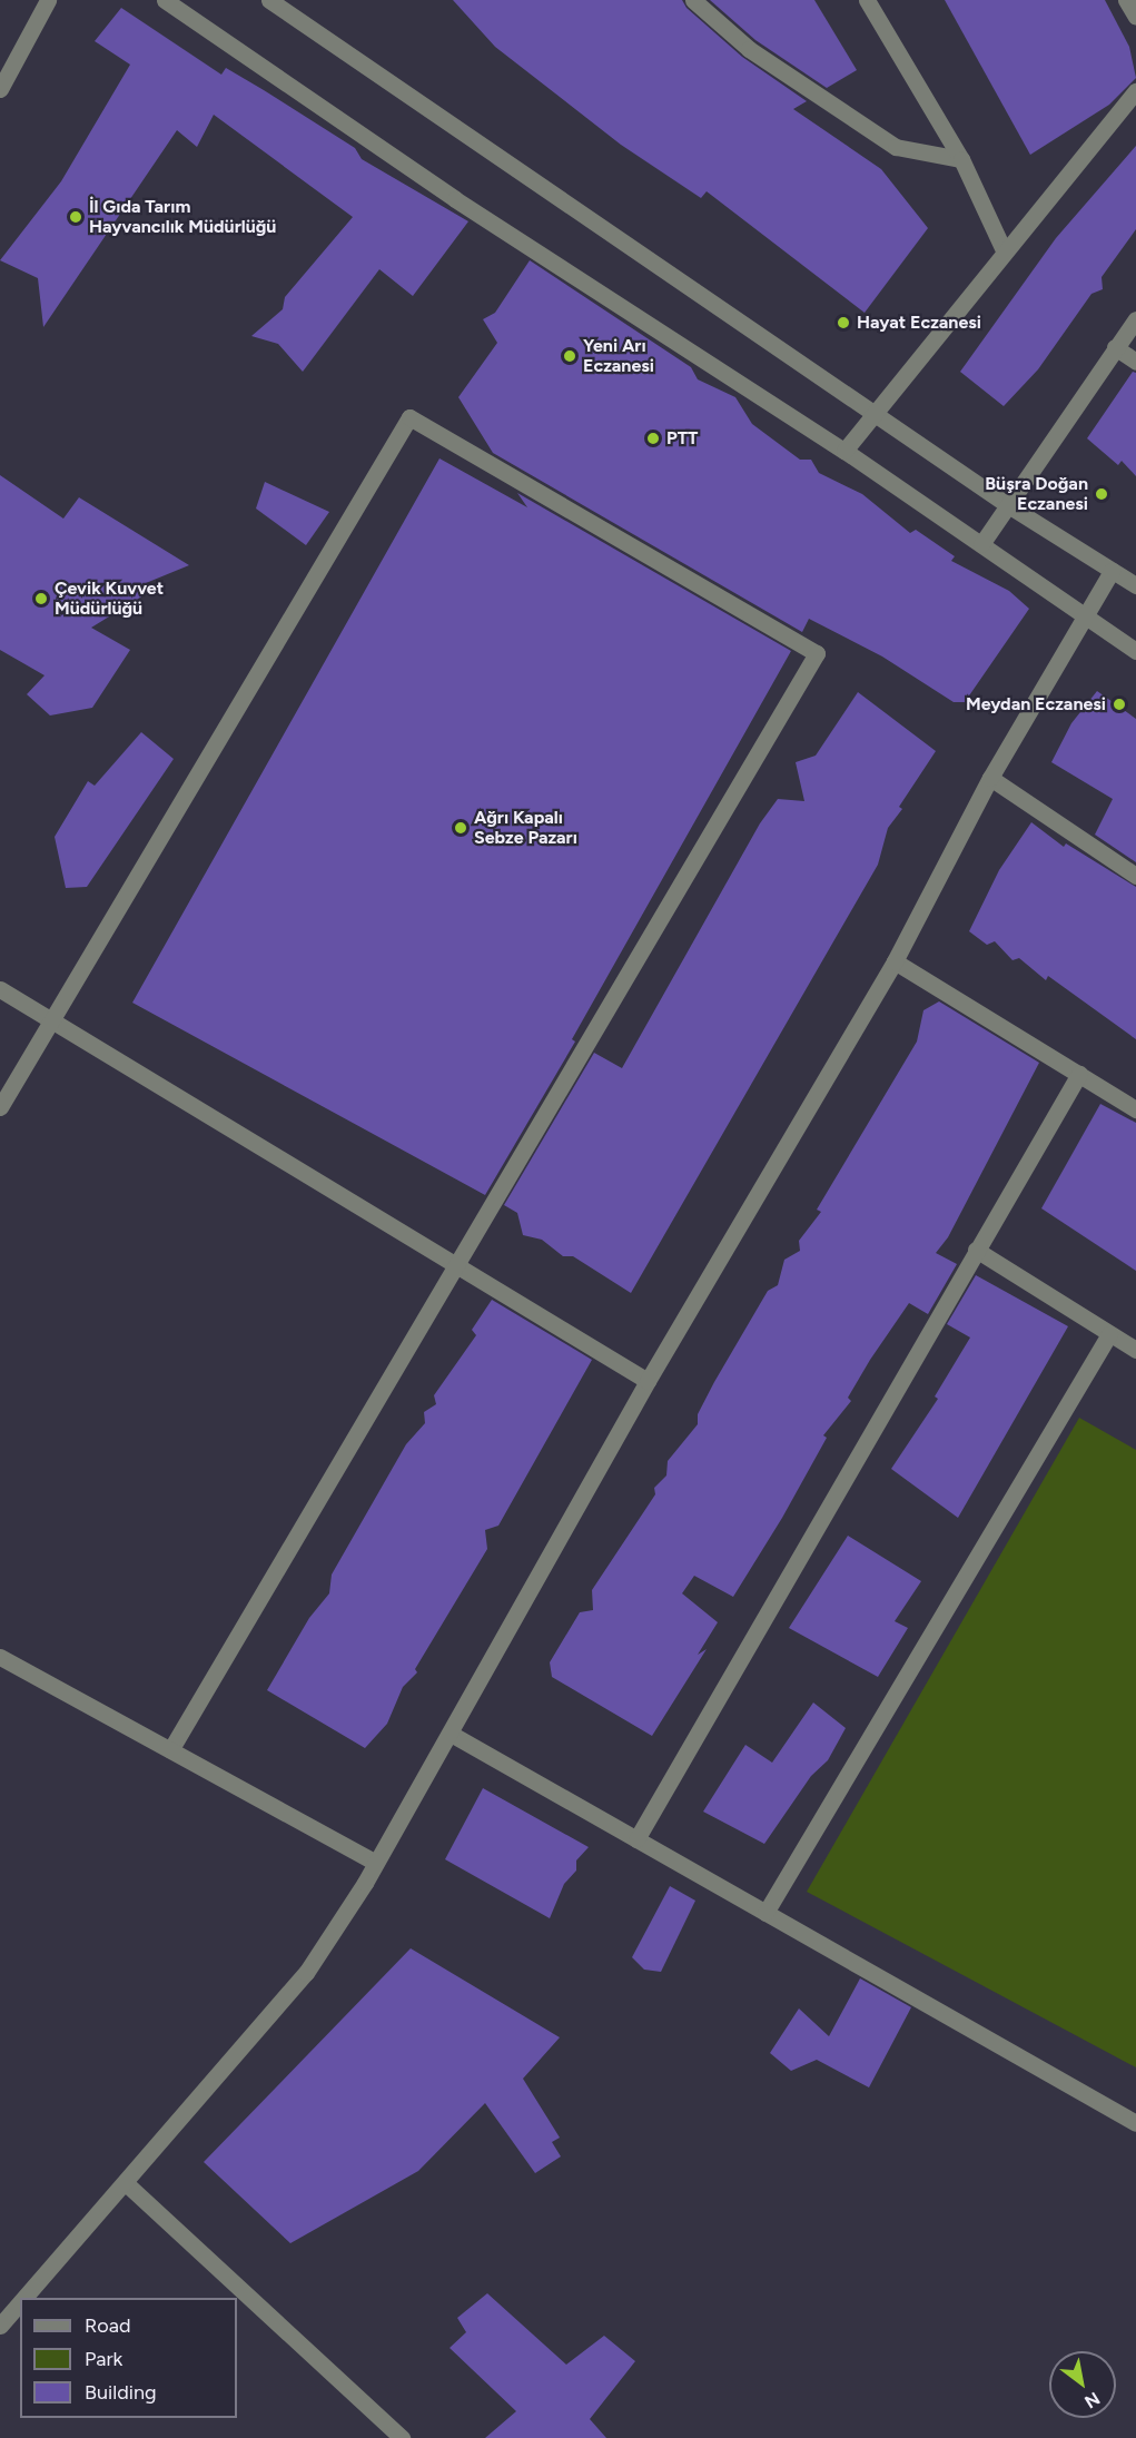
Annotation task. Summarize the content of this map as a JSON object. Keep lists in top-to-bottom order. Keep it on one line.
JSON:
{"places":["İl Gıda Tarım Hayvancılık Müdürlüğü","Hayat Eczanesi","Yeni Arı Eczanesi","PTT","Büşra Doğan Eczanesi","Çevik Kuvvet Müdürlüğü","Meydan Eczanesi","Ağrı Kapalı Sebze Pazarı"],"legend":["Road","Park","Building"],"north":"bottom right"}
